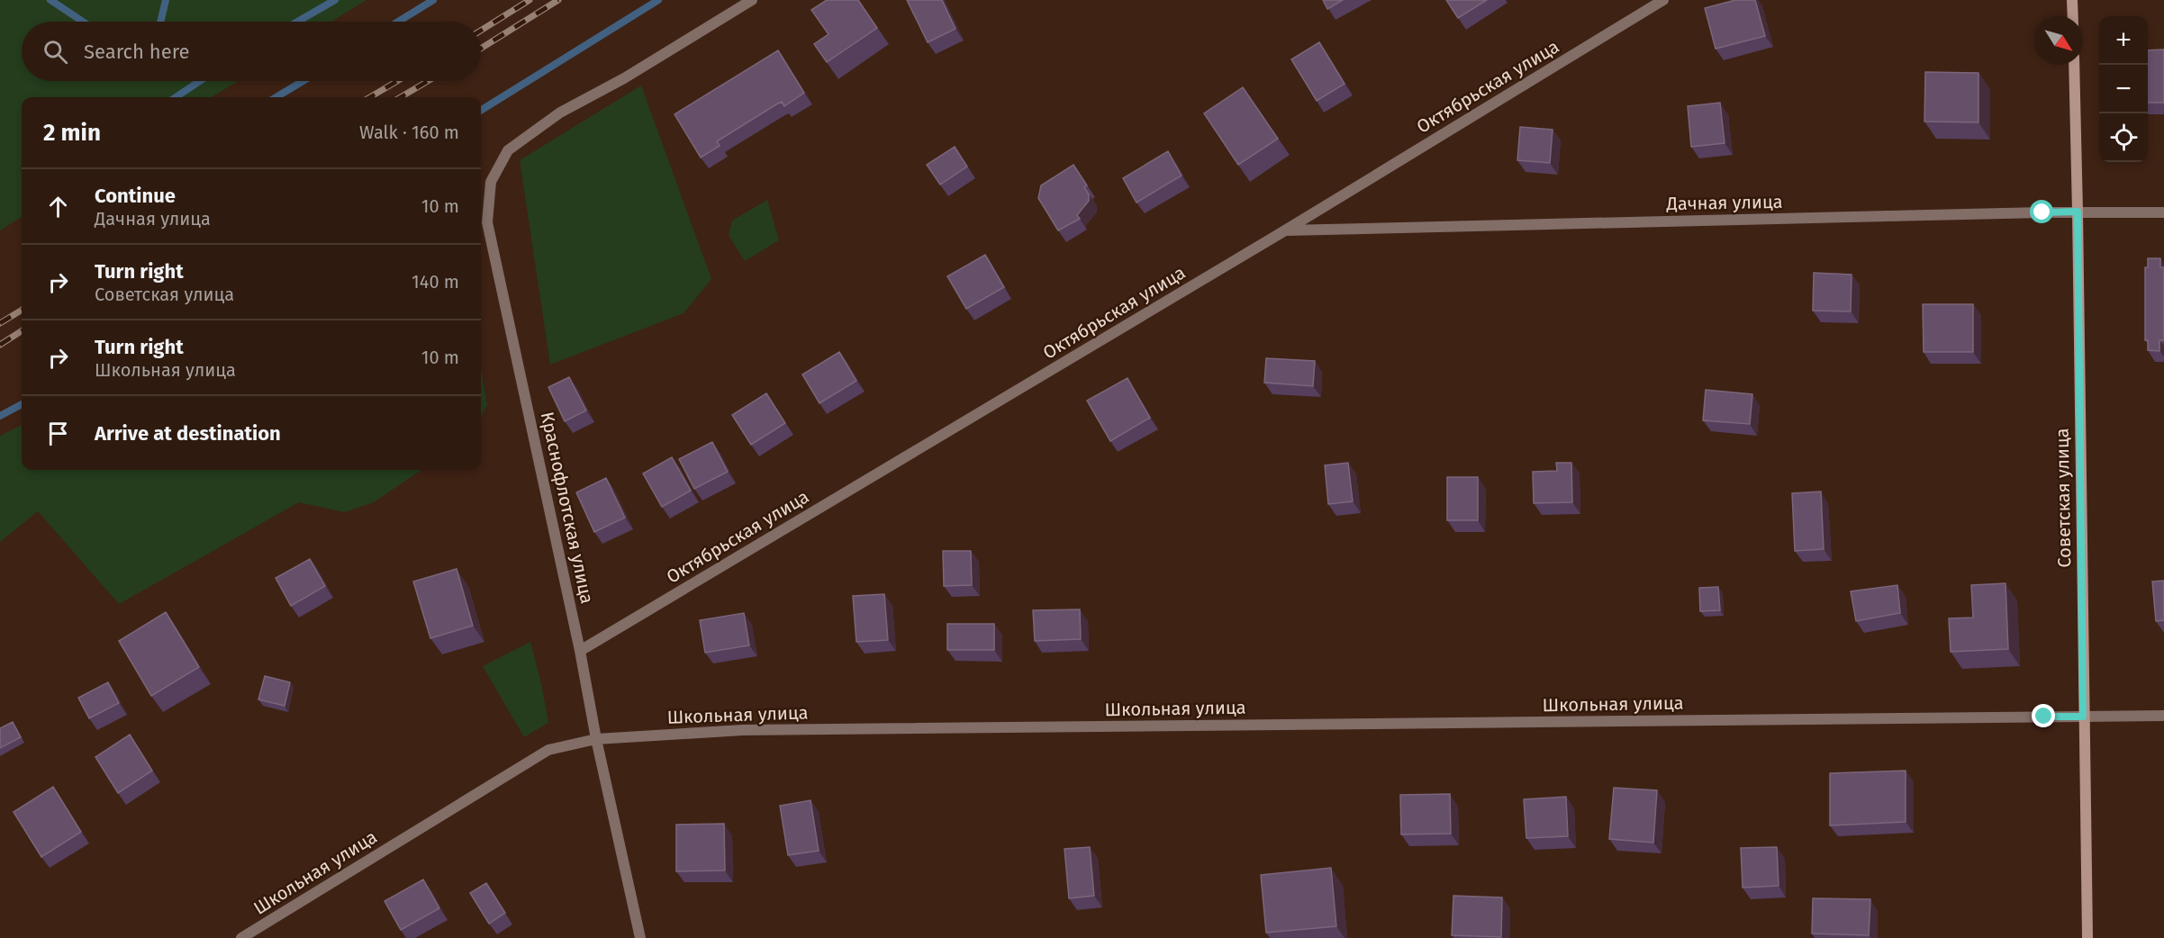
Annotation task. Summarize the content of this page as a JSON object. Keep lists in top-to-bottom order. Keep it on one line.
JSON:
{"streets":{"main road":["Советская улица"],"street":["Октябрьская улица","Дачная улица","Краснофлотская улица","Школьная улица"]},"crossings":[["Октябрьская улица","Дачная улица"],["Октябрьская улица","Краснофлотская улица"],["Дачная улица","Советская улица"],["Советская улица","Школьная улица"],["Краснофлотская улица","Школьная улица"]],"north":"bottom right","page":{"map_buttons":["+","−"],"search":"Search here","heading":["2 min","Walk · 160 m"],"list":[["Continue","Дачная улица","10 m"],["Turn right","Советская улица","140 m"],["Turn right","Школьная улица","10 m"],"Arrive at destination"]}}
